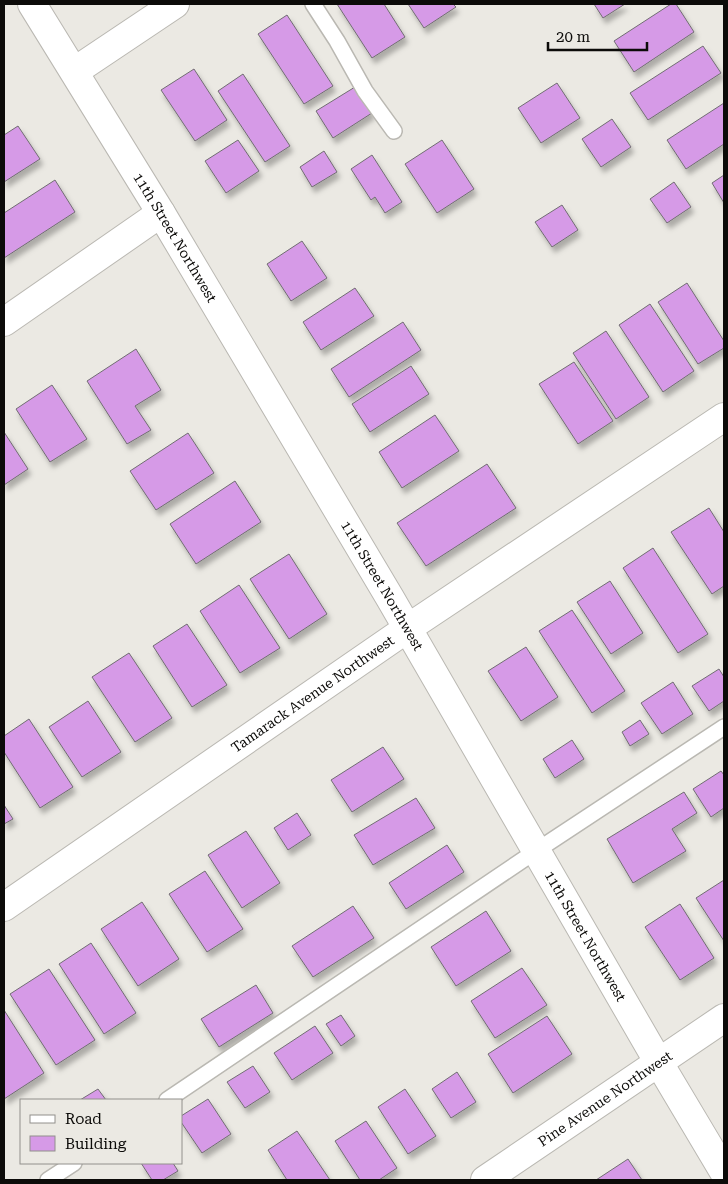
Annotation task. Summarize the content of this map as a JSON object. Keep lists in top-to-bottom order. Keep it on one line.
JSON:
{"streets":{"street":["11th Street Northwest","Tamarack Avenue Northwest","Pine Avenue Northwest"]},"crossings":[["11th Street Northwest","Tamarack Avenue Northwest"],["11th Street Northwest","Pine Avenue Northwest"]],"legend":["Road","Building"],"scale_bar":"20 m"}
